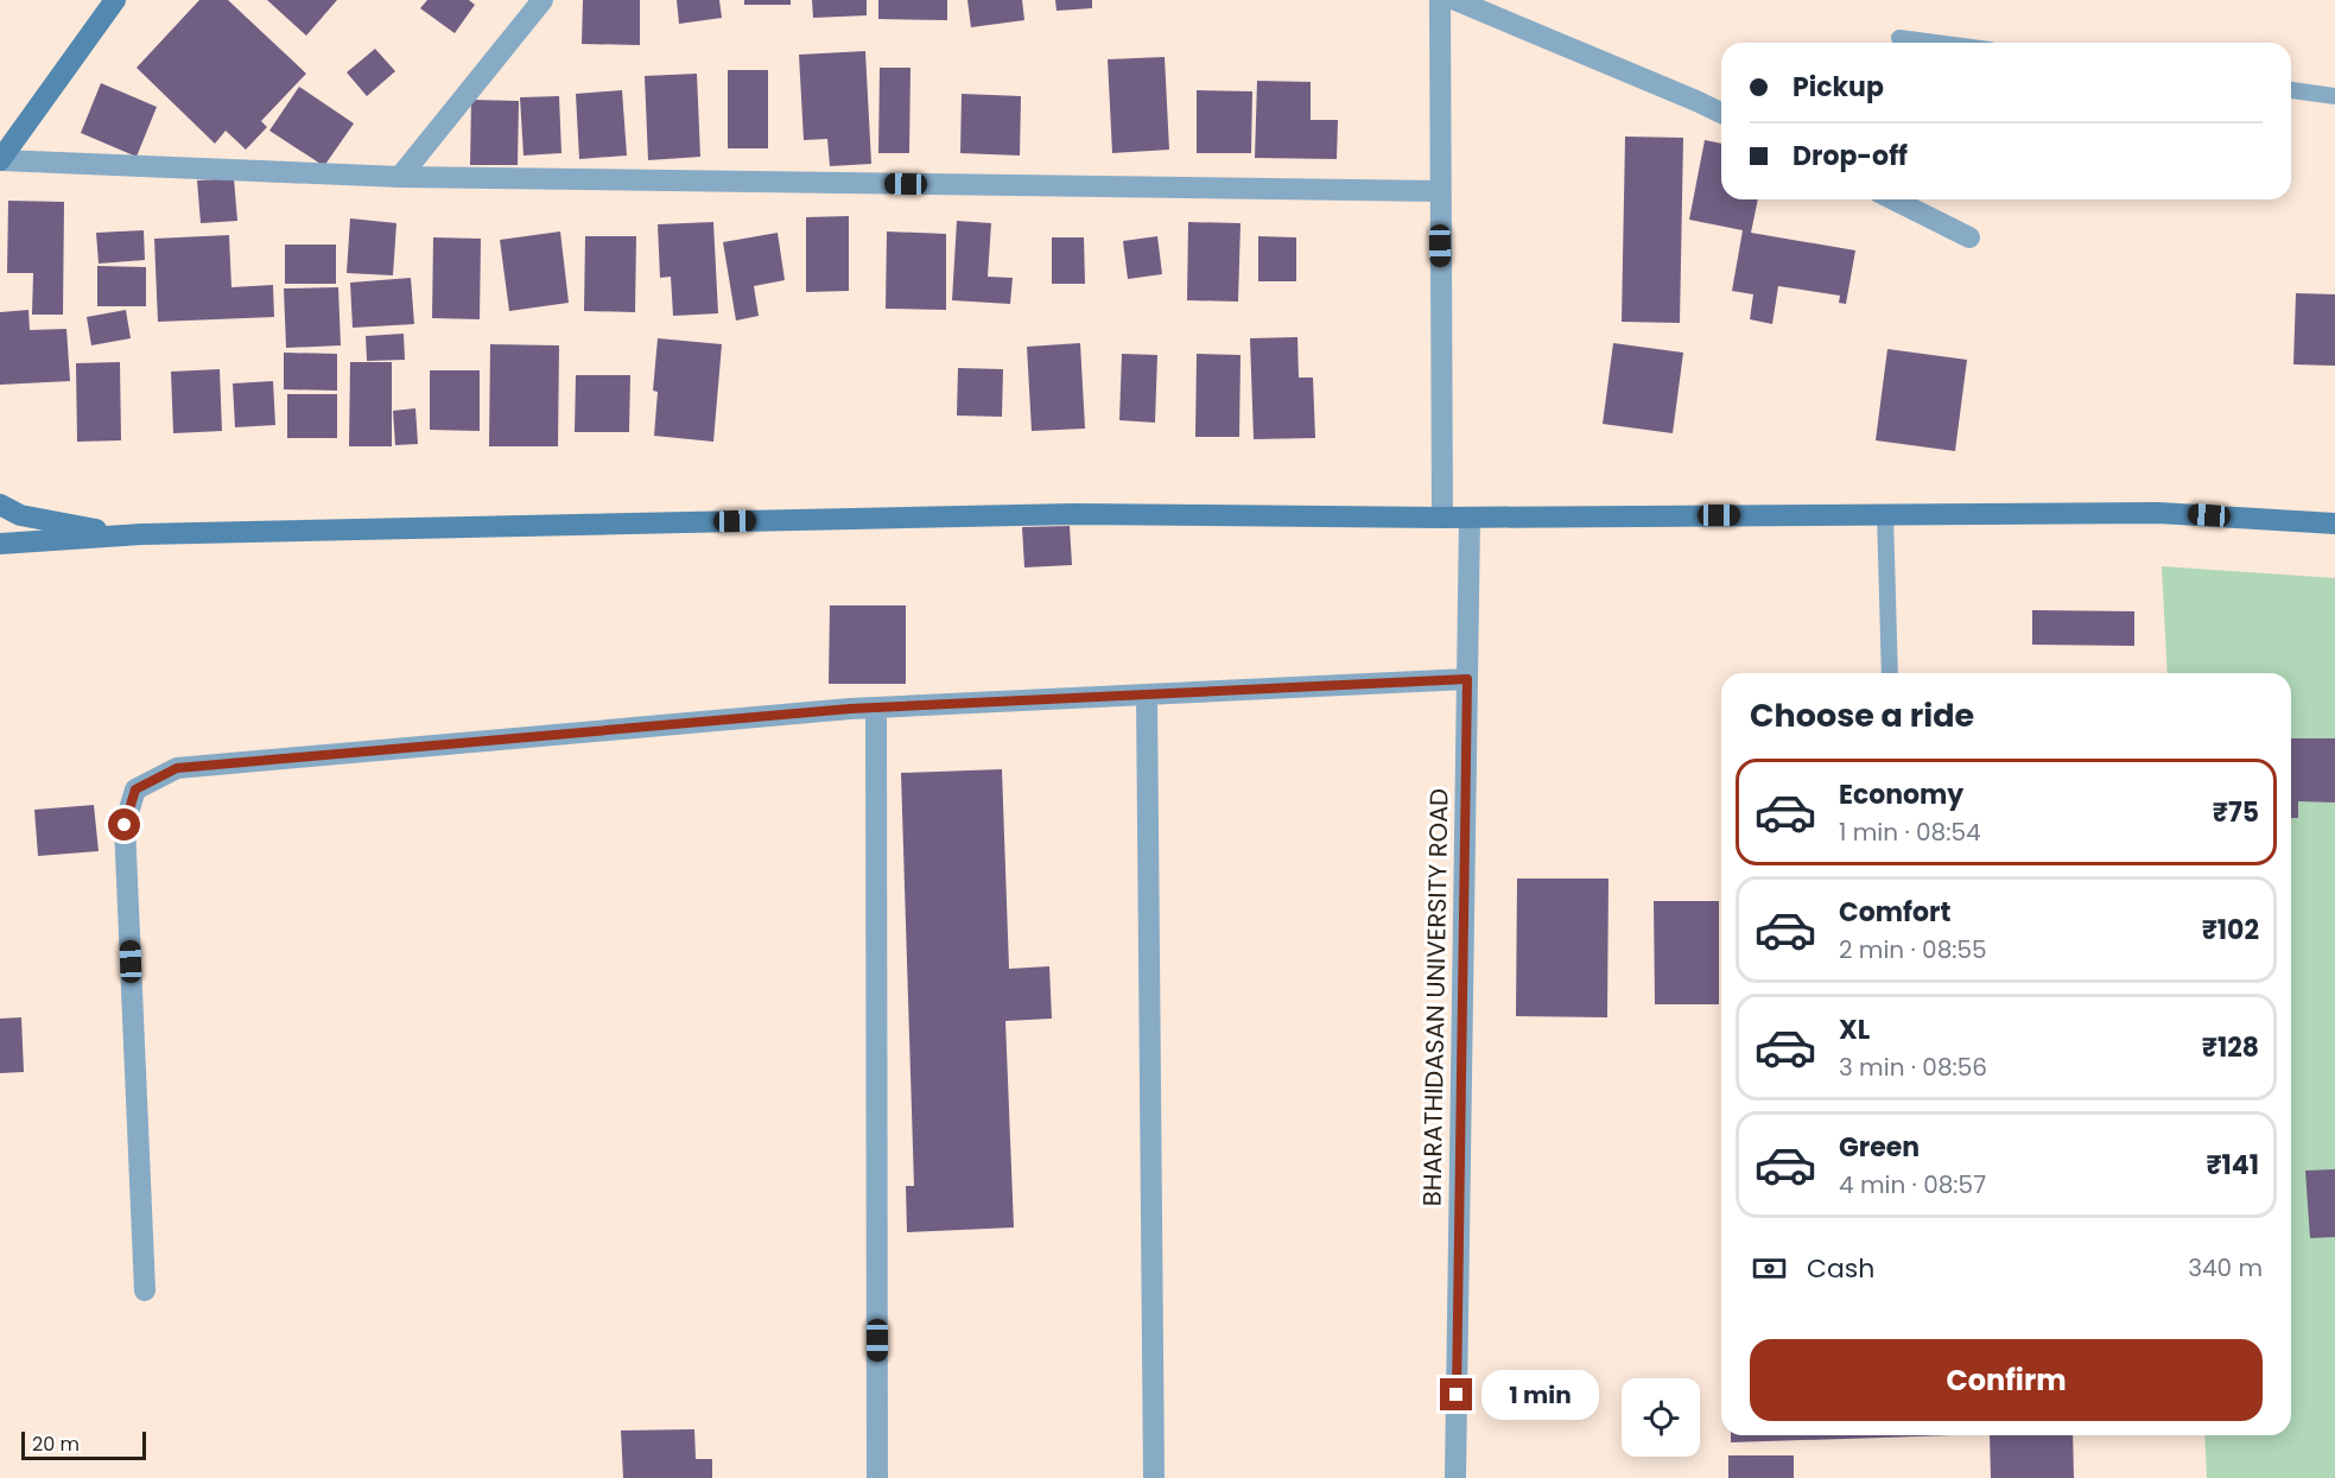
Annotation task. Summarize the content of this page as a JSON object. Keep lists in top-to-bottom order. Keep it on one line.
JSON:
{"streets":{"street":["BHARATHIDASAN UNIVERSITY ROAD"]},"scale_bar":"20 m","page":{"banner":["Pickup","Drop-off"],"heading":"Choose a ride","list":[{"name":"Economy","note":"1 min · 08:54","value":"₹75"},{"name":"Comfort","note":"2 min · 08:55","value":"₹102"},{"name":"XL","note":"3 min · 08:56","value":"₹128"},{"name":"Green","note":"4 min · 08:57","value":"₹141"}],"pay":["Cash","340 m"],"buttons":"Confirm","bubble":"1 min","scale":"20 m"}}
